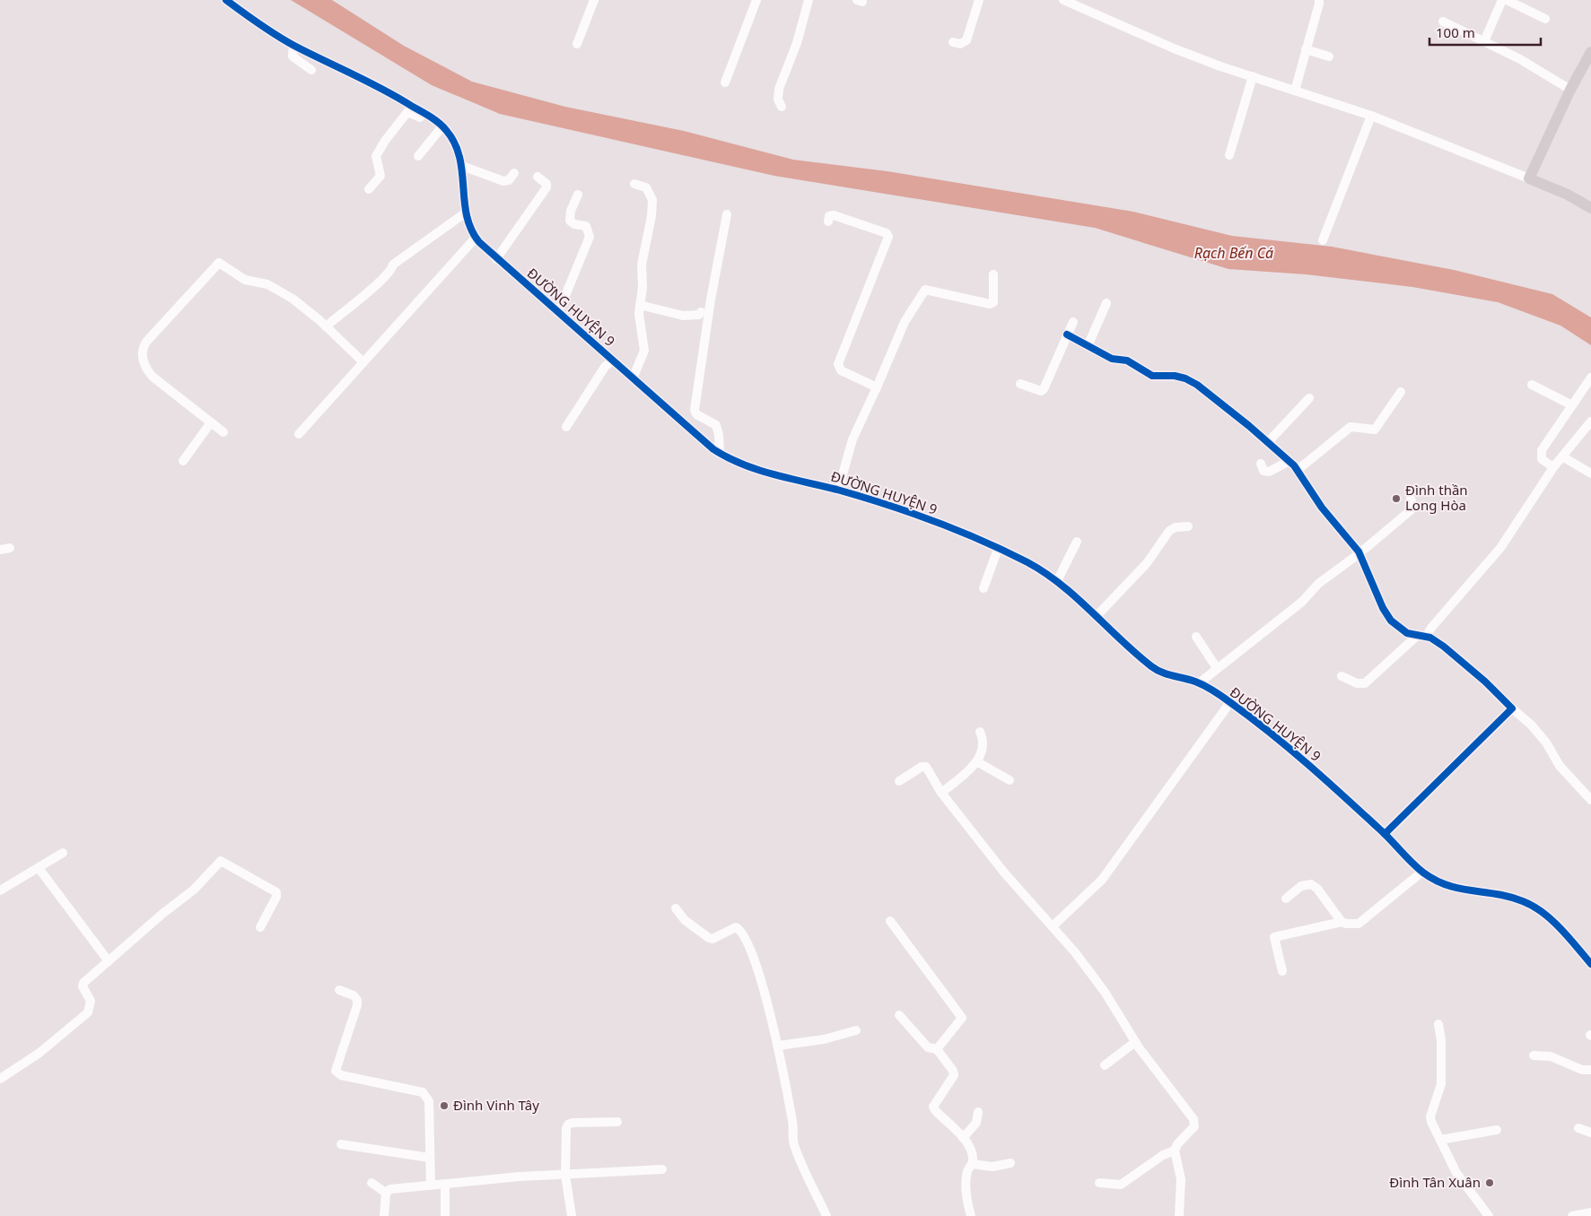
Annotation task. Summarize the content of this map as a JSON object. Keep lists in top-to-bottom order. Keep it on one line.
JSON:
{"streets":{"street":["ĐƯỜNG HUYỆN 9"]},"water":["Rạch Bến Cá"],"places":["Đình thần Long Hòa","Đình Vinh Tây","Đình Tân Xuân"],"scale_bar":"100 m"}
